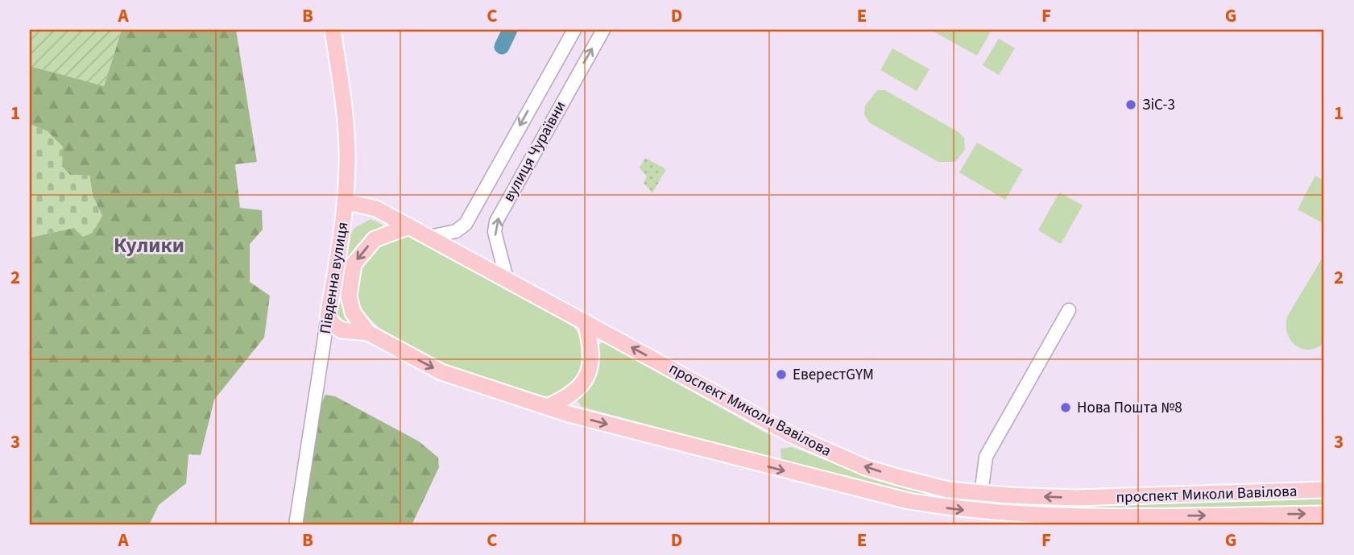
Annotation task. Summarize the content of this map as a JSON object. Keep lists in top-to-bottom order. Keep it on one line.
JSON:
{"streets":{"main road":["Південна вулиця","проспект Миколи Вавілова"],"street":["вулиця Чураївни"]},"crossings":[["вулиця Чураївни","проспект Миколи Вавілова"],["Південна вулиця","проспект Миколи Вавілова"]],"districts":["Кулики"],"places":["ЗіС-3","ЕверестGYM","Нова Пошта №8"],"grid":{"columns":["A","B","C","D","E","F","G"],"rows":["1","2","3"]}}
